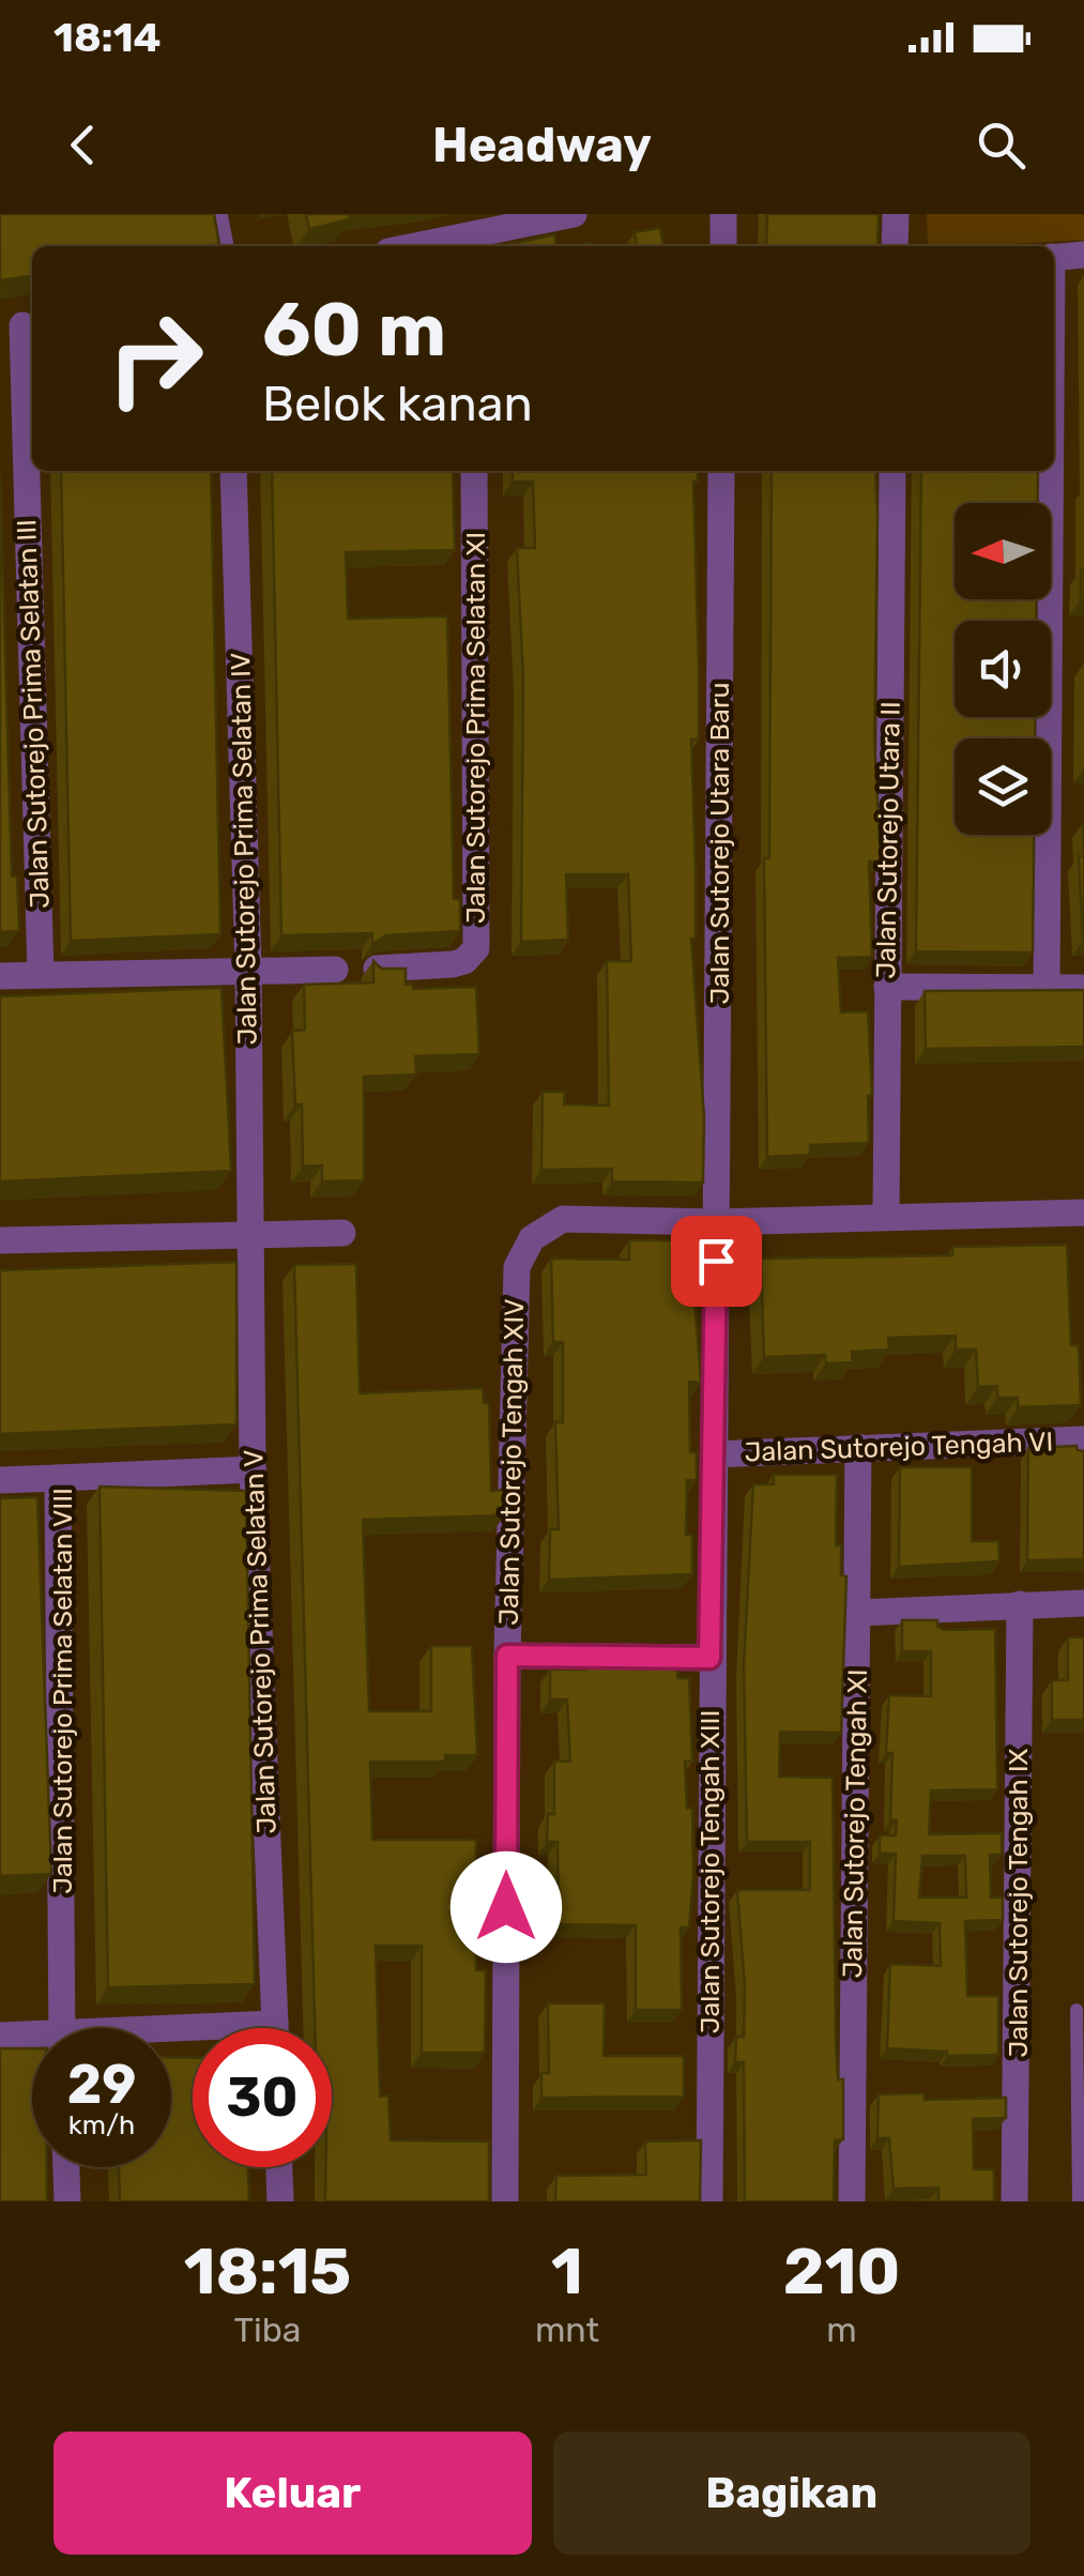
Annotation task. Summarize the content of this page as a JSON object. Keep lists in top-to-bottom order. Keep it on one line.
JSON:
{"streets":{"street":["Jalan Sutorejo Prima Selatan III","Jalan Sutorejo Prima Selatan XI","Jalan Sutorejo Utara II","Jalan Sutorejo Utara Baru","Jalan Sutorejo Prima Selatan IV","Jalan Sutorejo Tengah VI","Jalan Sutorejo Tengah XIV","Jalan Sutorejo Prima Selatan V","Jalan Sutorejo Prima Selatan VIII","Jalan Sutorejo Tengah XI","Jalan Sutorejo Tengah XIII","Jalan Sutorejo Tengah IX"]},"crossings":[["Jalan Sutorejo Utara Baru","Jalan Sutorejo Tengah XIV"],["Jalan Sutorejo Utara Baru","Jalan Sutorejo Tengah XIII"],["Jalan Sutorejo Prima Selatan IV","Jalan Sutorejo Prima Selatan V"],["Jalan Sutorejo Tengah VI","Jalan Sutorejo Tengah XI"],["Jalan Sutorejo Tengah VI","Jalan Sutorejo Tengah XIII"],["Jalan Sutorejo Tengah XIV","Jalan Sutorejo Tengah XIII"],["Jalan Sutorejo Prima Selatan V","Jalan Sutorejo Prima Selatan VIII"]],"north":"left","page":{"status":"18:14","header":"Headway","turn":["60 m","Belok kanan"],"speed":"29 km/h","limit":"30","eta":["18:15","Tiba","1","mnt","210","m"],"buttons":["Keluar","Bagikan"]}}
